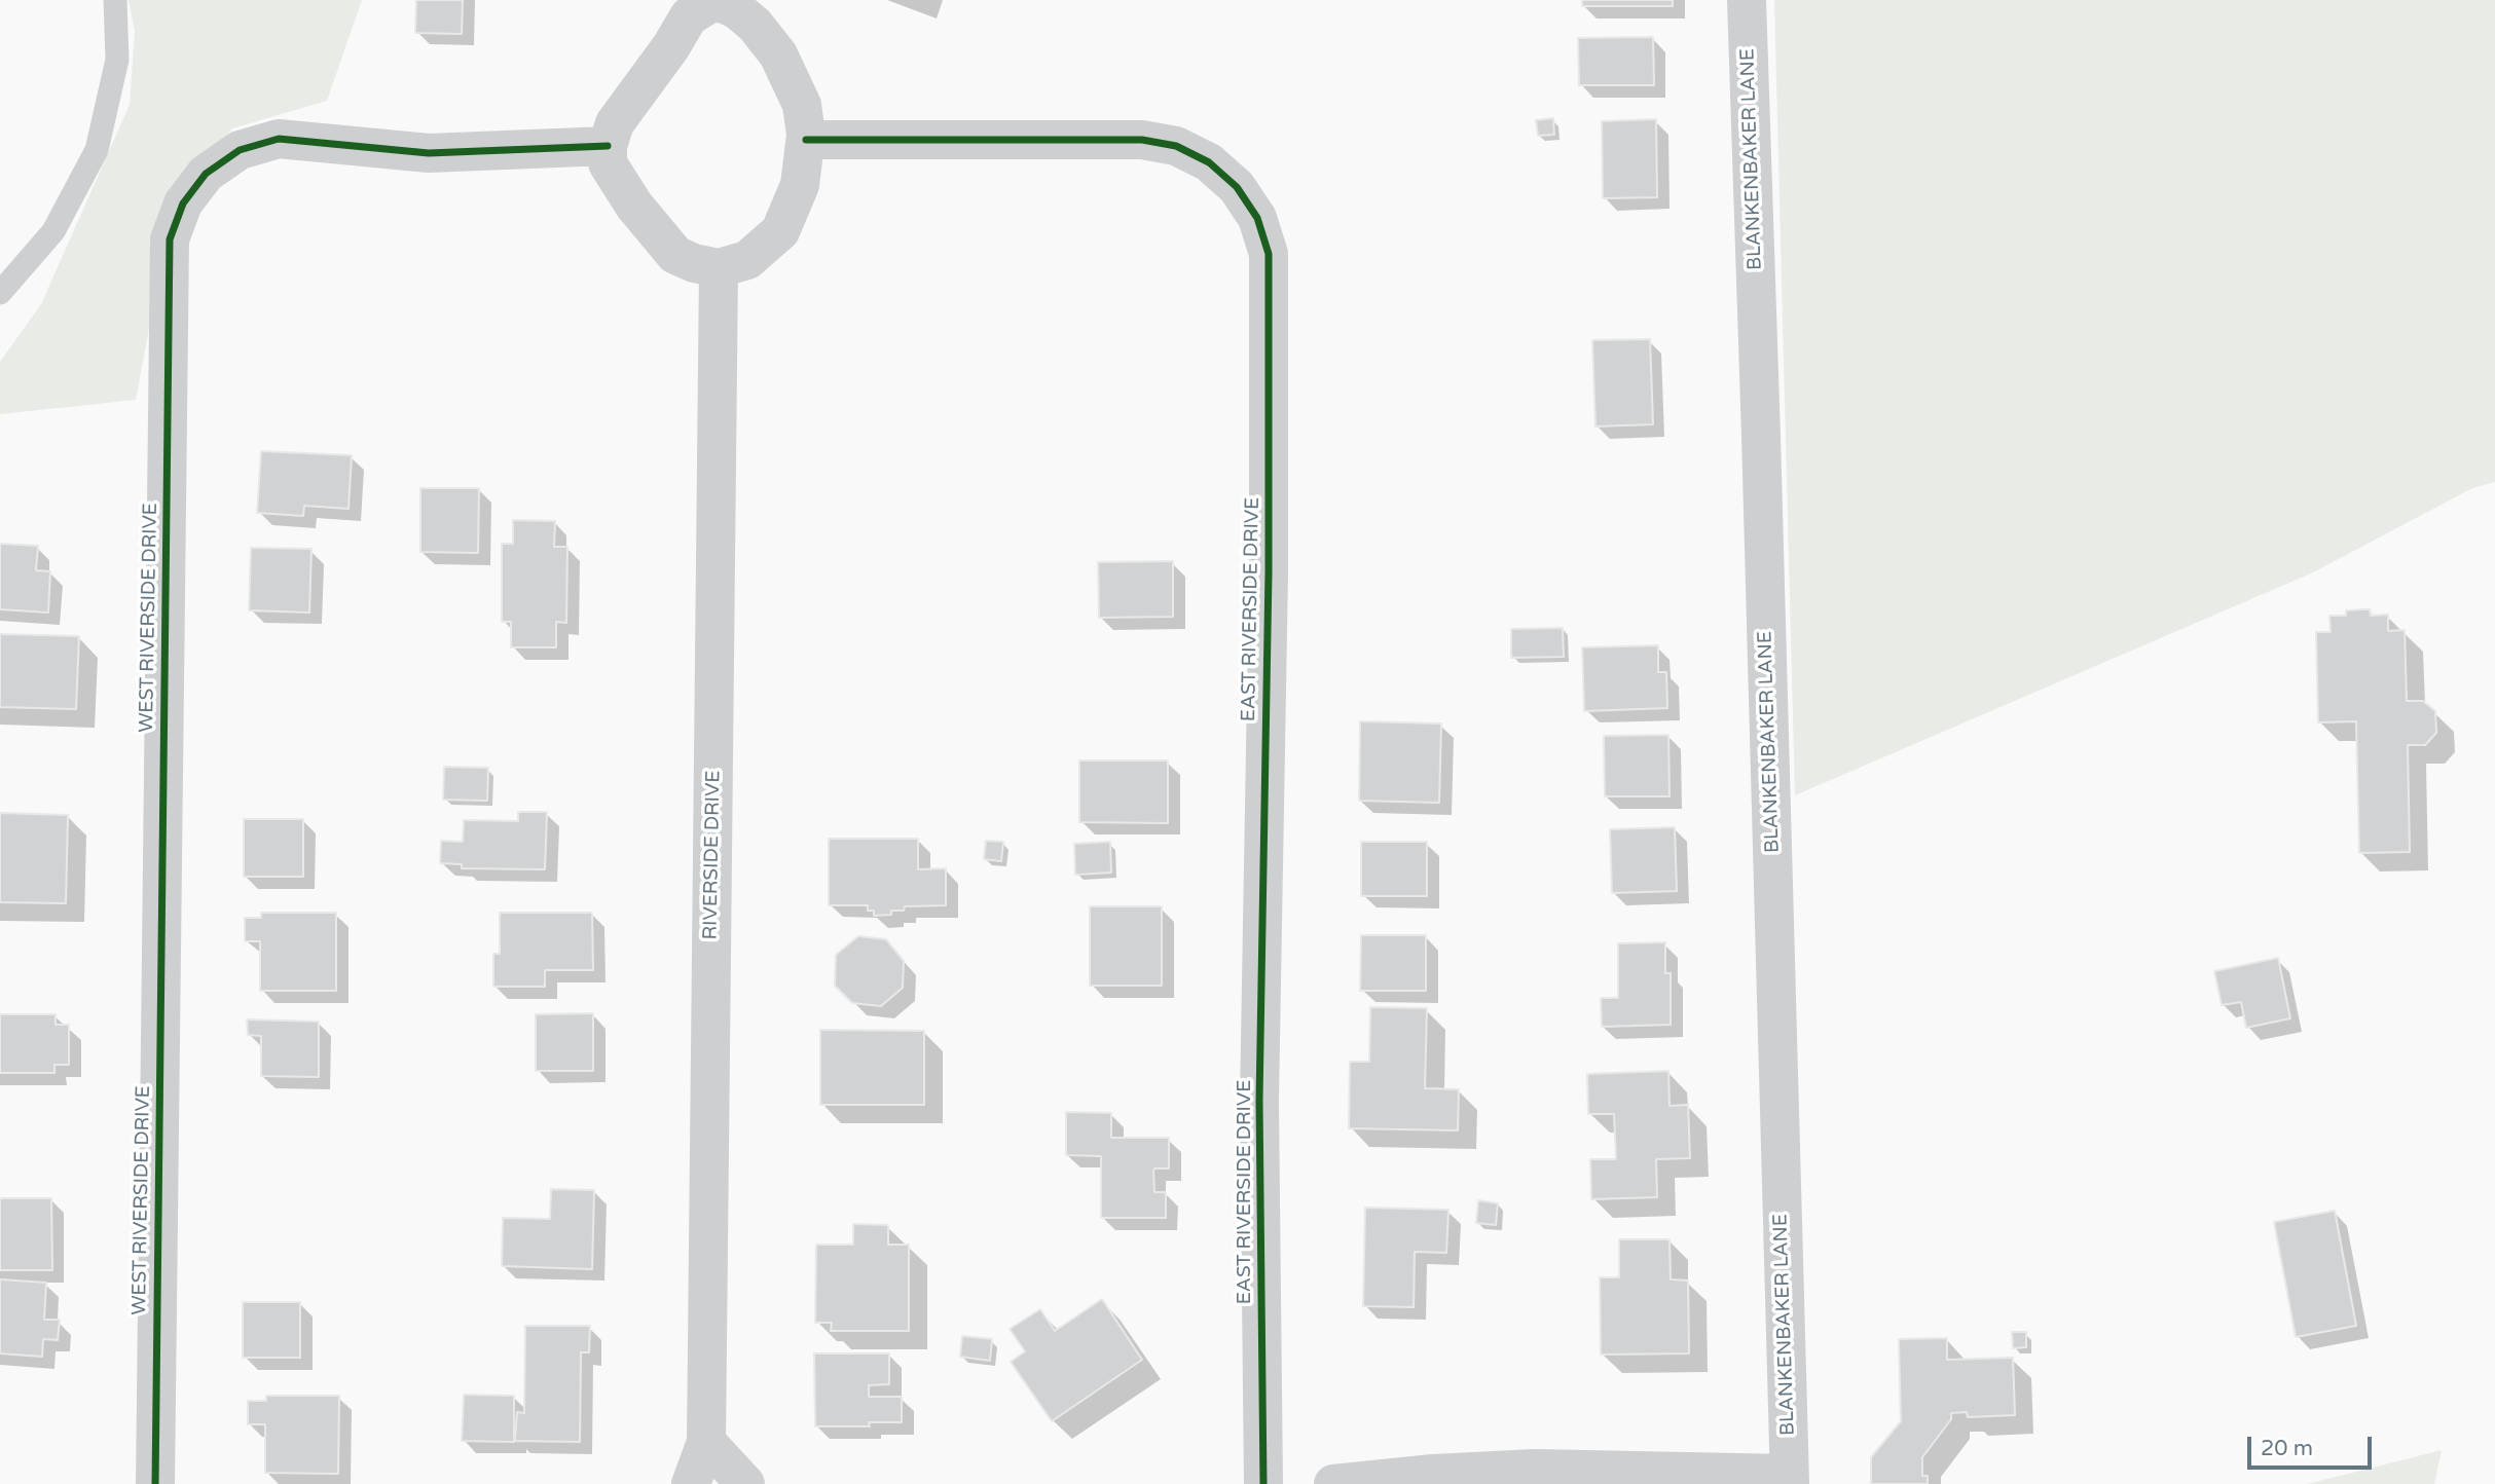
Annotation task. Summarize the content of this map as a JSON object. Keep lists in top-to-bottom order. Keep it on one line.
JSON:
{"streets":{"street":["BLANKENBAKER LANE","EAST RIVERSIDE DRIVE","WEST RIVERSIDE DRIVE","RIVERSIDE DRIVE"]},"crossings":[["EAST RIVERSIDE DRIVE","WEST RIVERSIDE DRIVE"],["EAST RIVERSIDE DRIVE","RIVERSIDE DRIVE"],["WEST RIVERSIDE DRIVE","RIVERSIDE DRIVE"]],"scale_bar":"20 m"}
